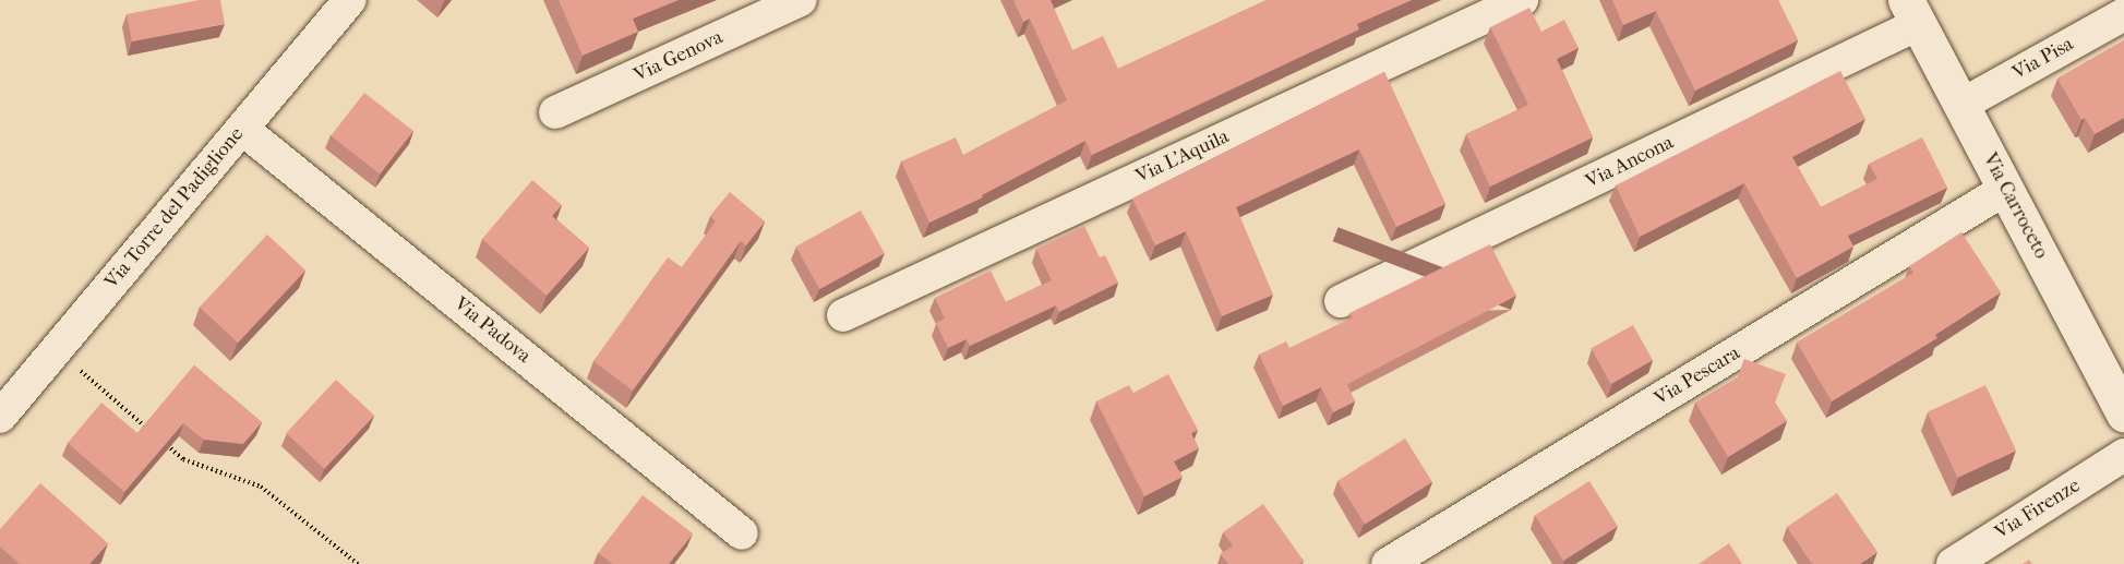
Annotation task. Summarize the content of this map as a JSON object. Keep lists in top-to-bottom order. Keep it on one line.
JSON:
{"streets":{"street":["Via Genova","Via Pisa","Via L'Aquila","Via Ancona","Via Carroceto","Via Torre del Padiglione","Via Padova","Via Pescara","Via Firenze"]},"crossings":[["Via Pisa","Via Carroceto"],["Via Ancona","Via Carroceto"],["Via Carroceto","Via Pescara"],["Via Torre del Padiglione","Via Padova"]]}
